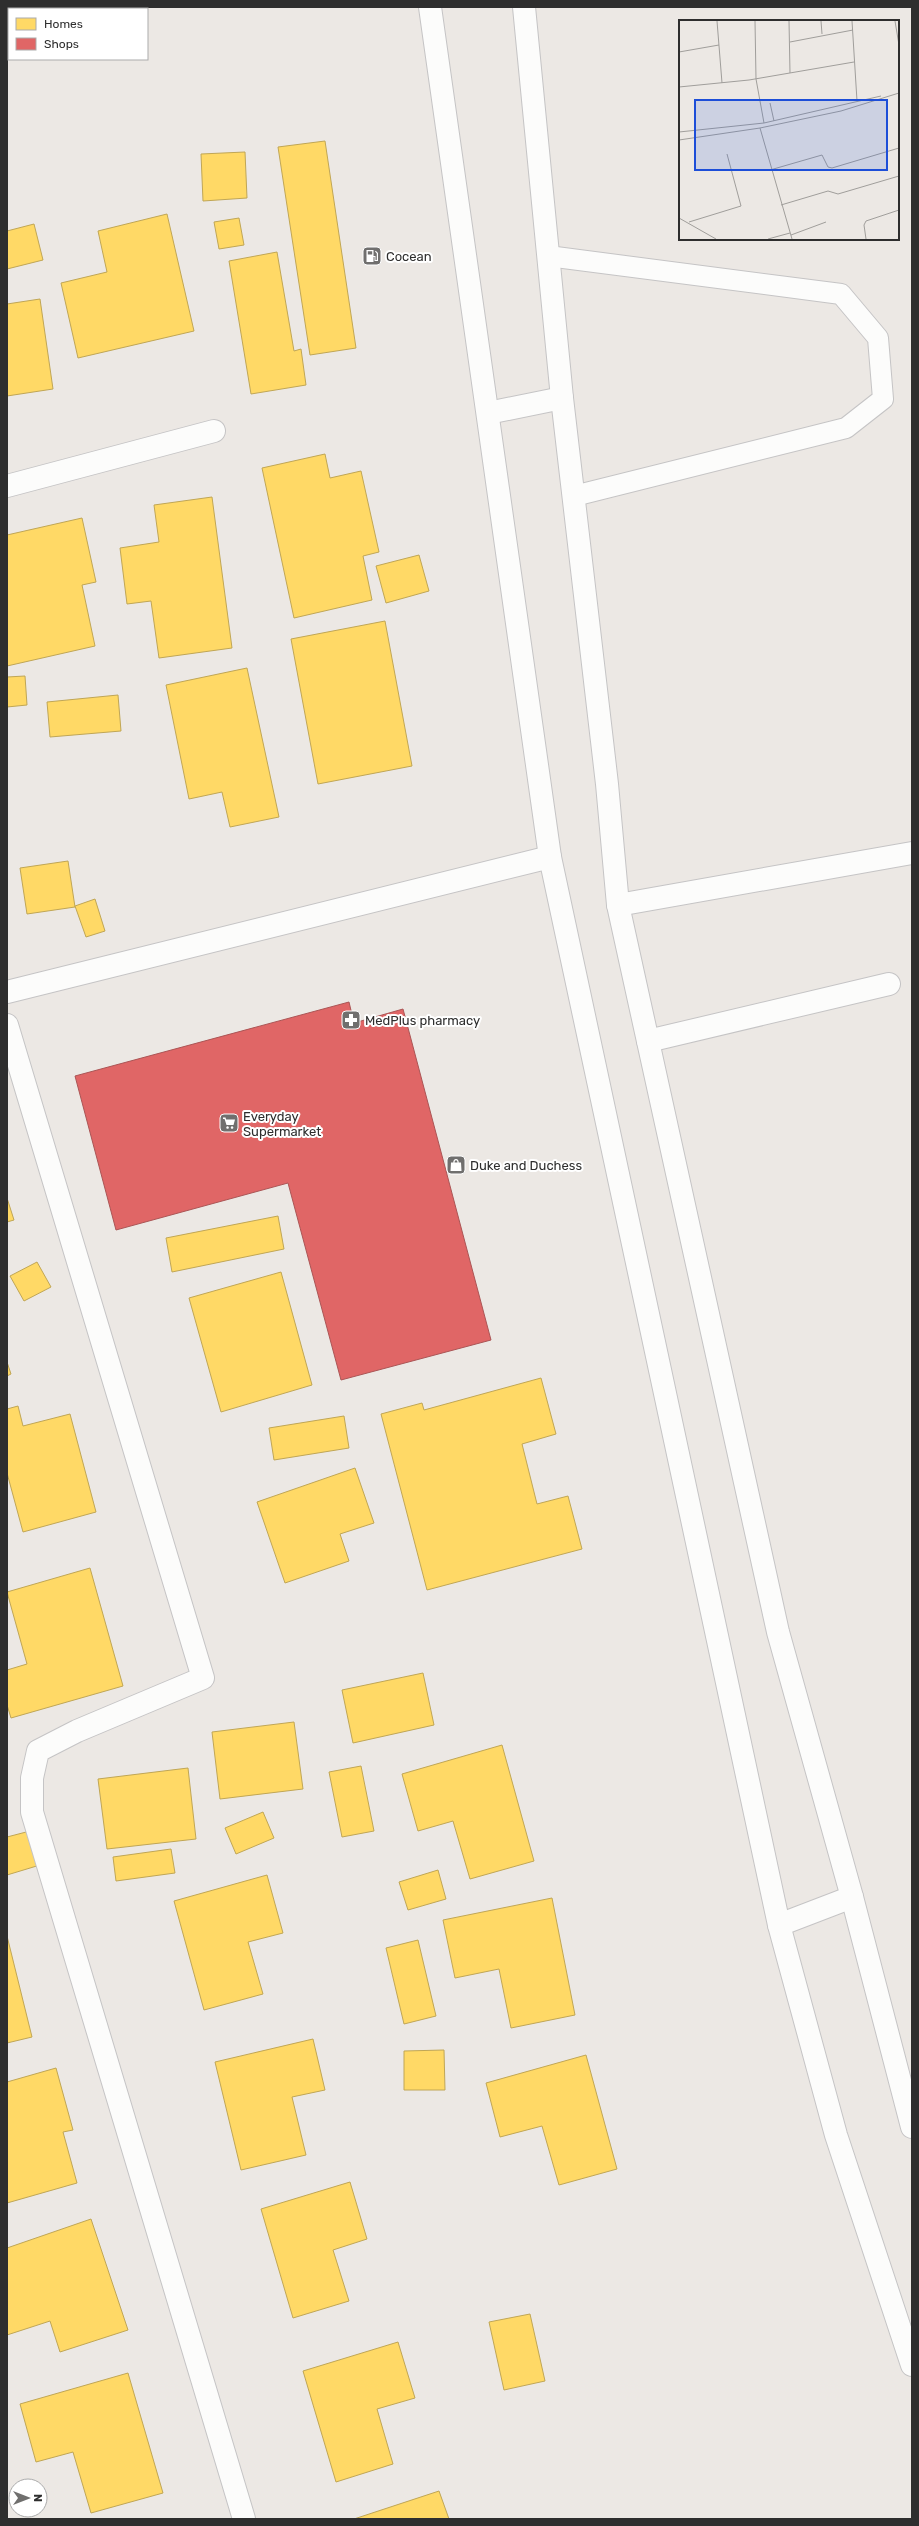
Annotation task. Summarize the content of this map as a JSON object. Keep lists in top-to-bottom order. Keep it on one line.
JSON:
{"places":{"fuel station":["Cocean"],"pharmacy":["MedPlus pharmacy"],"supermarket":["Everyday Supermarket"],"shop":["Duke and Duchess"]},"legend":["Homes","Shops"],"north":"right"}
